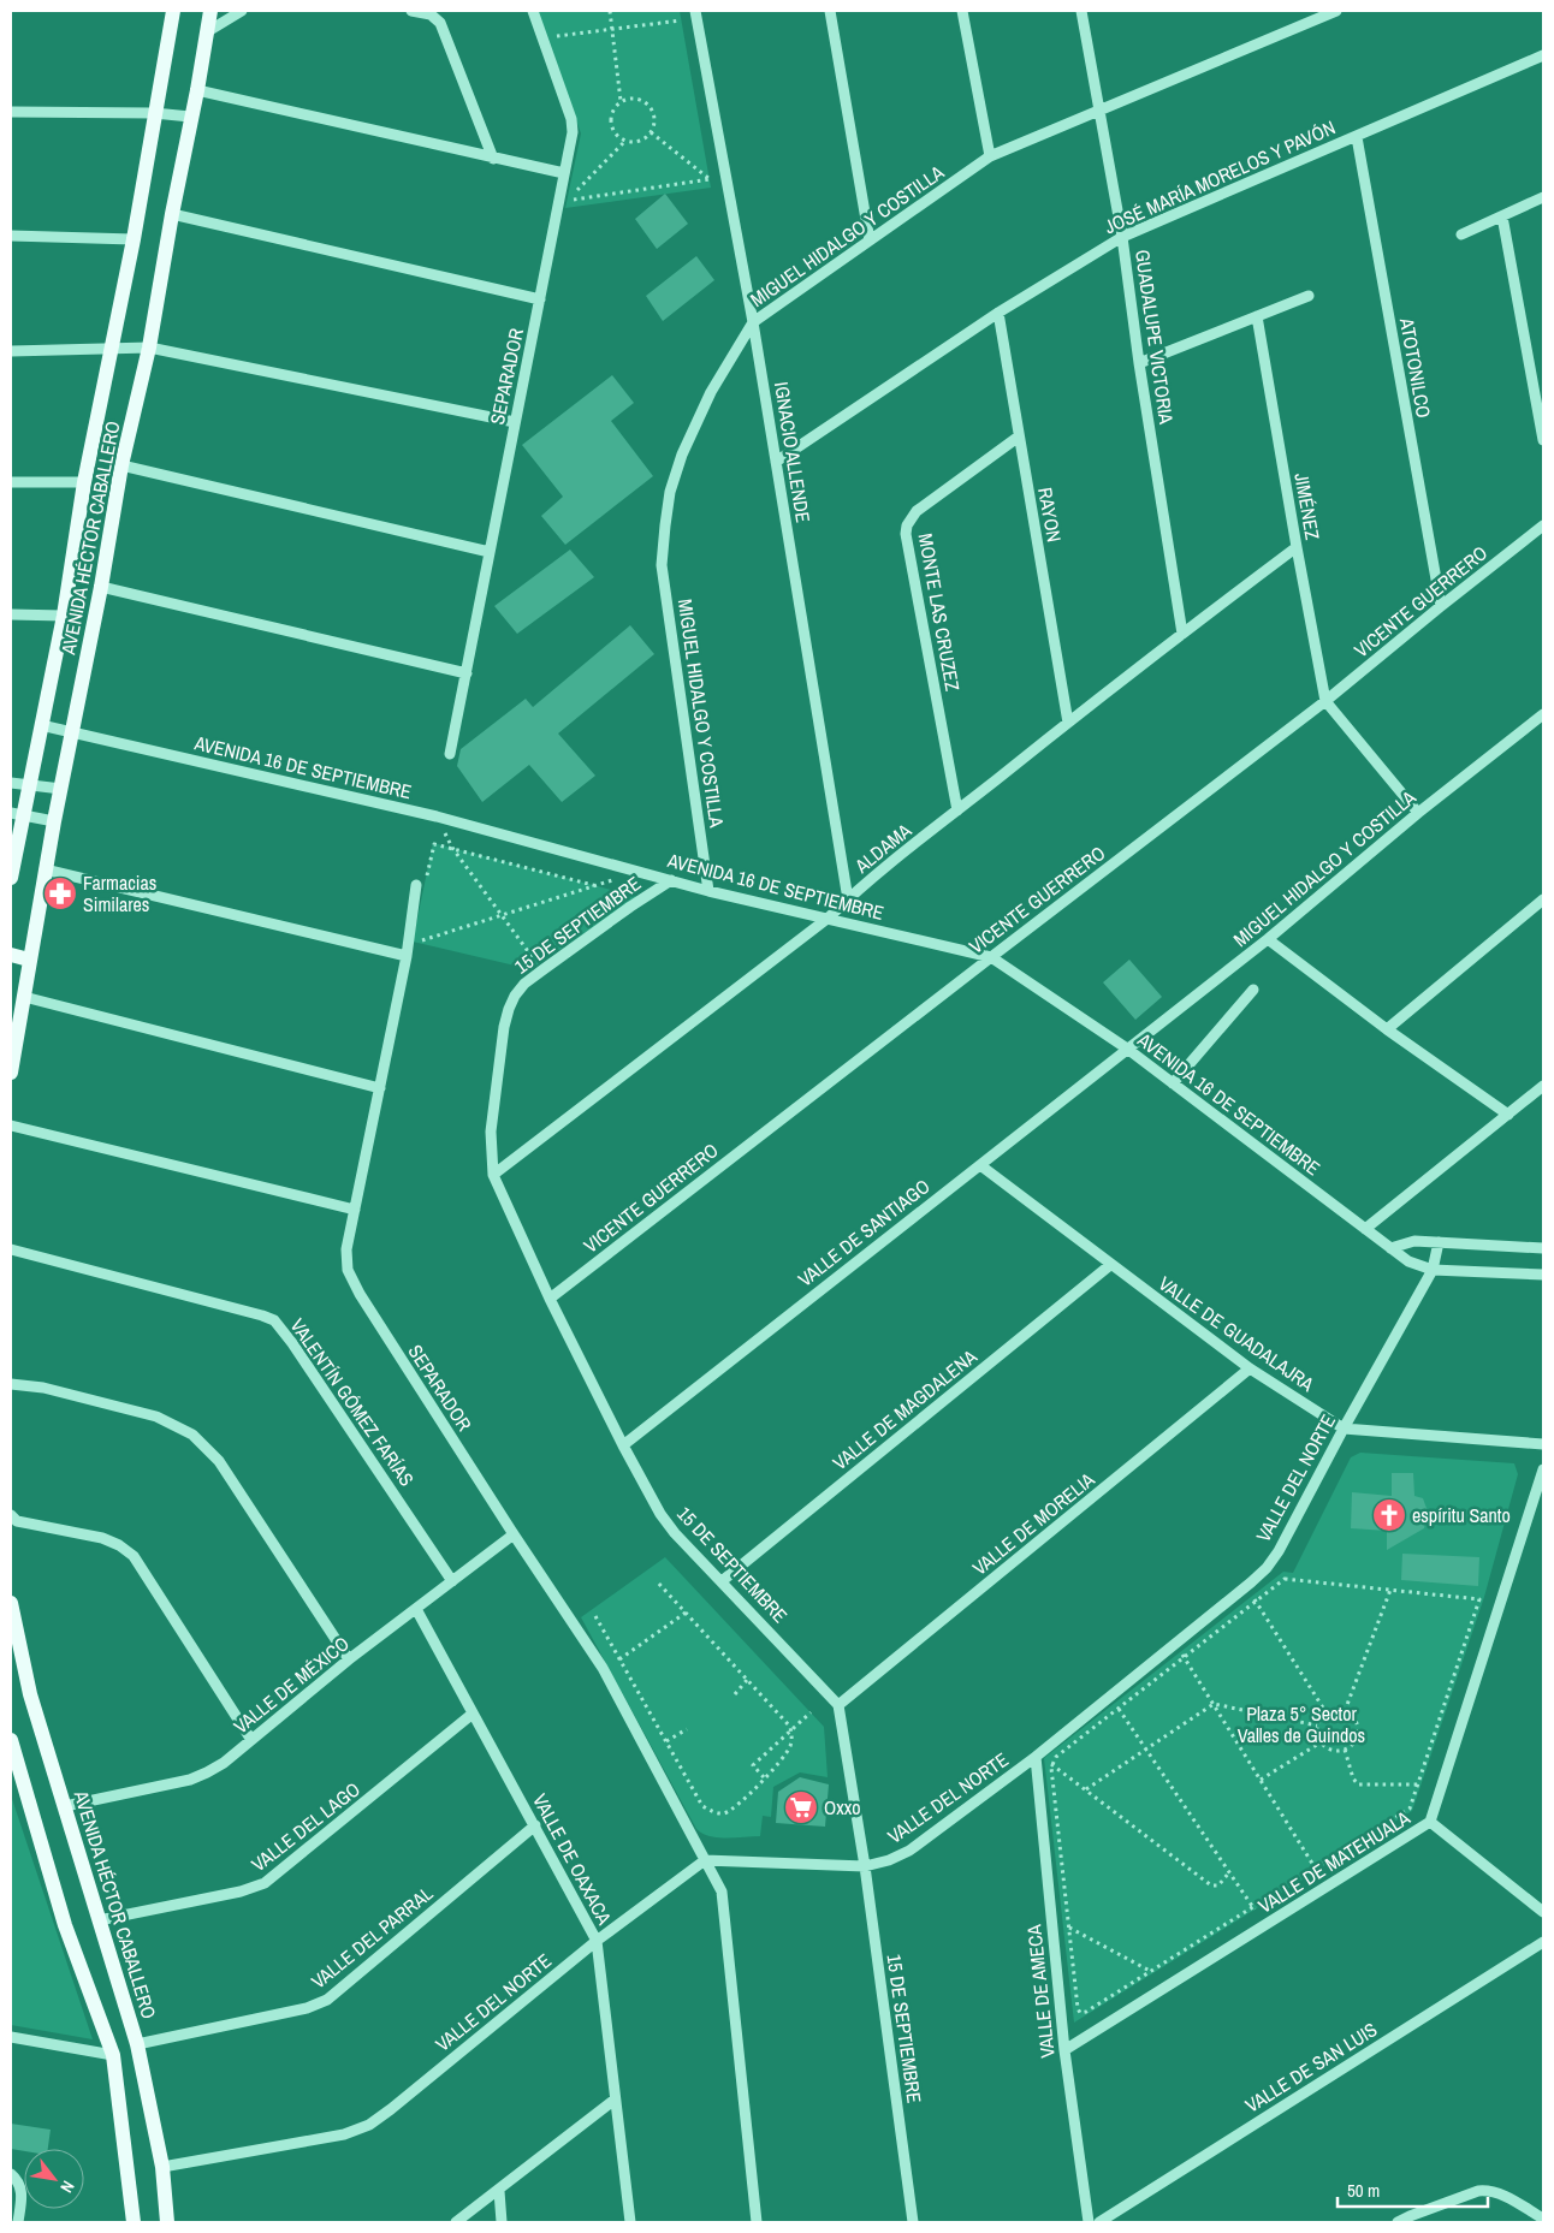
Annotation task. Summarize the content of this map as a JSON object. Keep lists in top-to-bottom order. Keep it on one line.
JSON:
{"streets":{"main road":["AVENIDA HÉCTOR CABALLERO"],"street":["JOSÉ MARÍA MORELOS Y PAVÓN","MIGUEL HIDALGO Y COSTILLA","GUADALUPE VICTORIA","ATOTONILCO","SEPARADOR","IGNACIO ALLENDE","JIMÉNEZ","RAYON","VICENTE GUERRERO","MONTE LAS CRUZEZ","AVENIDA 16 DE SEPTIEMBRE","ALDAMA","15 DE SEPTIEMBRE","VALLE DE SANTIAGO","VALLE DE GUADALAJRA","VALENTÍN GÓMEZ FARÍAS","VALLE DE MAGDALENA","VALLE DEL NORTE","VALLE DE MORELIA","VALLE DE MÉXICO","VALLE DEL LAGO","VALLE DE OAXACA","VALLE DE MATEHUALA","VALLE DEL PARRAL","VALLE DE AMECA","VALLE DE SAN LUIS"]},"crossings":[["JOSÉ MARÍA MORELOS Y PAVÓN","GUADALUPE VICTORIA"],["JOSÉ MARÍA MORELOS Y PAVÓN","ATOTONILCO"],["JOSÉ MARÍA MORELOS Y PAVÓN","IGNACIO ALLENDE"],["JOSÉ MARÍA MORELOS Y PAVÓN","RAYON"],["MIGUEL HIDALGO Y COSTILLA","GUADALUPE VICTORIA"],["MIGUEL HIDALGO Y COSTILLA","IGNACIO ALLENDE"],["MIGUEL HIDALGO Y COSTILLA","AVENIDA 16 DE SEPTIEMBRE"],["MIGUEL HIDALGO Y COSTILLA","VALLE DE SANTIAGO"],["GUADALUPE VICTORIA","ALDAMA"],["ATOTONILCO","VICENTE GUERRERO"],["SEPARADOR","VALLE DEL NORTE"],["SEPARADOR","VALLE DE MÉXICO"],["IGNACIO ALLENDE","ALDAMA"],["JIMÉNEZ","VICENTE GUERRERO"],["JIMÉNEZ","ALDAMA"],["RAYON","MONTE LAS CRUZEZ"],["RAYON","ALDAMA"],["AVENIDA HÉCTOR CABALLERO","AVENIDA 16 DE SEPTIEMBRE"],["AVENIDA HÉCTOR CABALLERO","VALLE DEL NORTE"],["AVENIDA HÉCTOR CABALLERO","VALLE DE MÉXICO"],["AVENIDA HÉCTOR CABALLERO","VALLE DEL LAGO"],["AVENIDA HÉCTOR CABALLERO","VALLE DEL PARRAL"],["VICENTE GUERRERO","AVENIDA 16 DE SEPTIEMBRE"],["VICENTE GUERRERO","15 DE SEPTIEMBRE"],["MONTE LAS CRUZEZ","ALDAMA"],["AVENIDA 16 DE SEPTIEMBRE","ALDAMA"],["AVENIDA 16 DE SEPTIEMBRE","15 DE SEPTIEMBRE"],["AVENIDA 16 DE SEPTIEMBRE","VALLE DE SANTIAGO"],["AVENIDA 16 DE SEPTIEMBRE","VALLE DEL NORTE"],["ALDAMA","15 DE SEPTIEMBRE"],["15 DE SEPTIEMBRE","VALLE DE SANTIAGO"],["15 DE SEPTIEMBRE","VALLE DE MAGDALENA"],["15 DE SEPTIEMBRE","VALLE DEL NORTE"],["15 DE SEPTIEMBRE","VALLE DE MORELIA"],["VALLE DE SANTIAGO","VALLE DE GUADALAJRA"],["VALLE DE GUADALAJRA","VALLE DE MAGDALENA"],["VALLE DE GUADALAJRA","VALLE DEL NORTE"],["VALLE DE GUADALAJRA","VALLE DE MORELIA"],["VALENTÍN GÓMEZ FARÍAS","VALLE DE MÉXICO"],["VALLE DEL NORTE","VALLE DE OAXACA"],["VALLE DEL NORTE","VALLE DE AMECA"],["VALLE DE MÉXICO","VALLE DE OAXACA"],["VALLE DEL LAGO","VALLE DE OAXACA"],["VALLE DE OAXACA","VALLE DEL PARRAL"],["VALLE DE MATEHUALA","VALLE DE AMECA"]],"parks":["Plaza 5° Sector Valles de Guindos"],"places":{"pharmacy":["Farmacias Similares"],"church":["espíritu Santo"],"supermarket":["Oxxo"]},"scale_bar":"50 m","north":"bottom right"}
